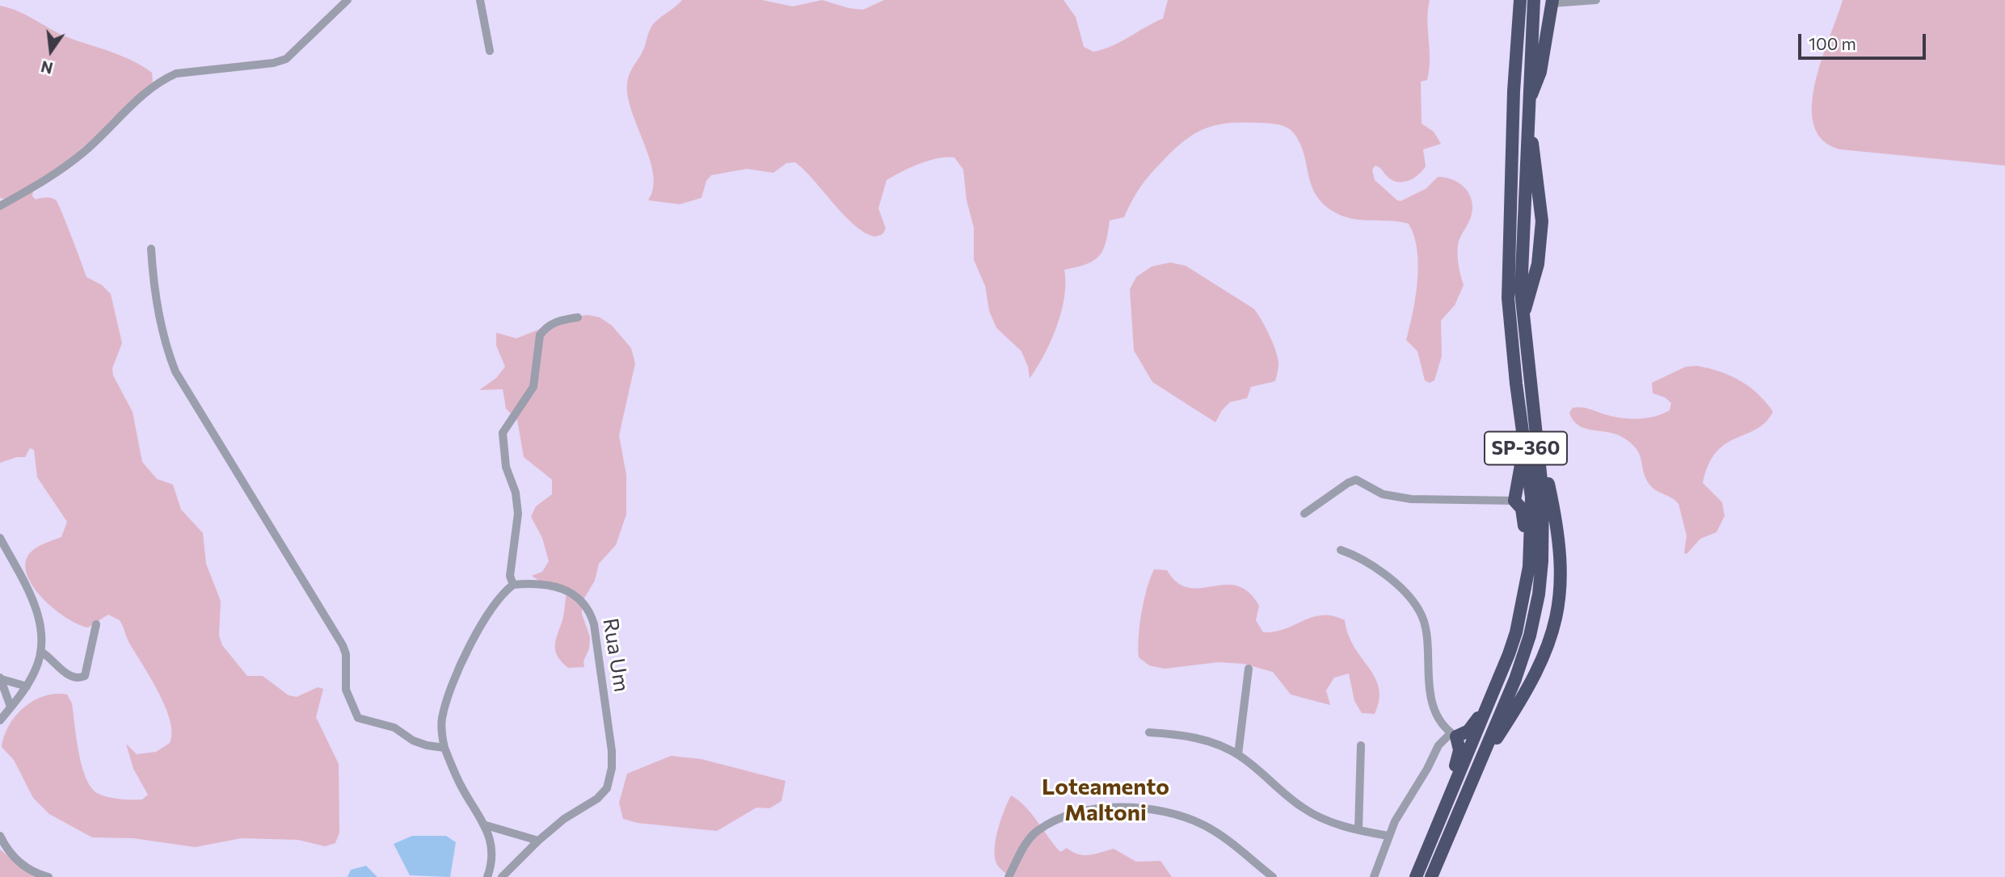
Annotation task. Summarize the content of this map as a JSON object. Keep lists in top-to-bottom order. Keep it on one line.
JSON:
{"streets":{"highway":["SP-360"],"street":["Rua Um"]},"districts":["Loteamento Maltoni"],"scale_bar":"100 m","north":"bottom"}
